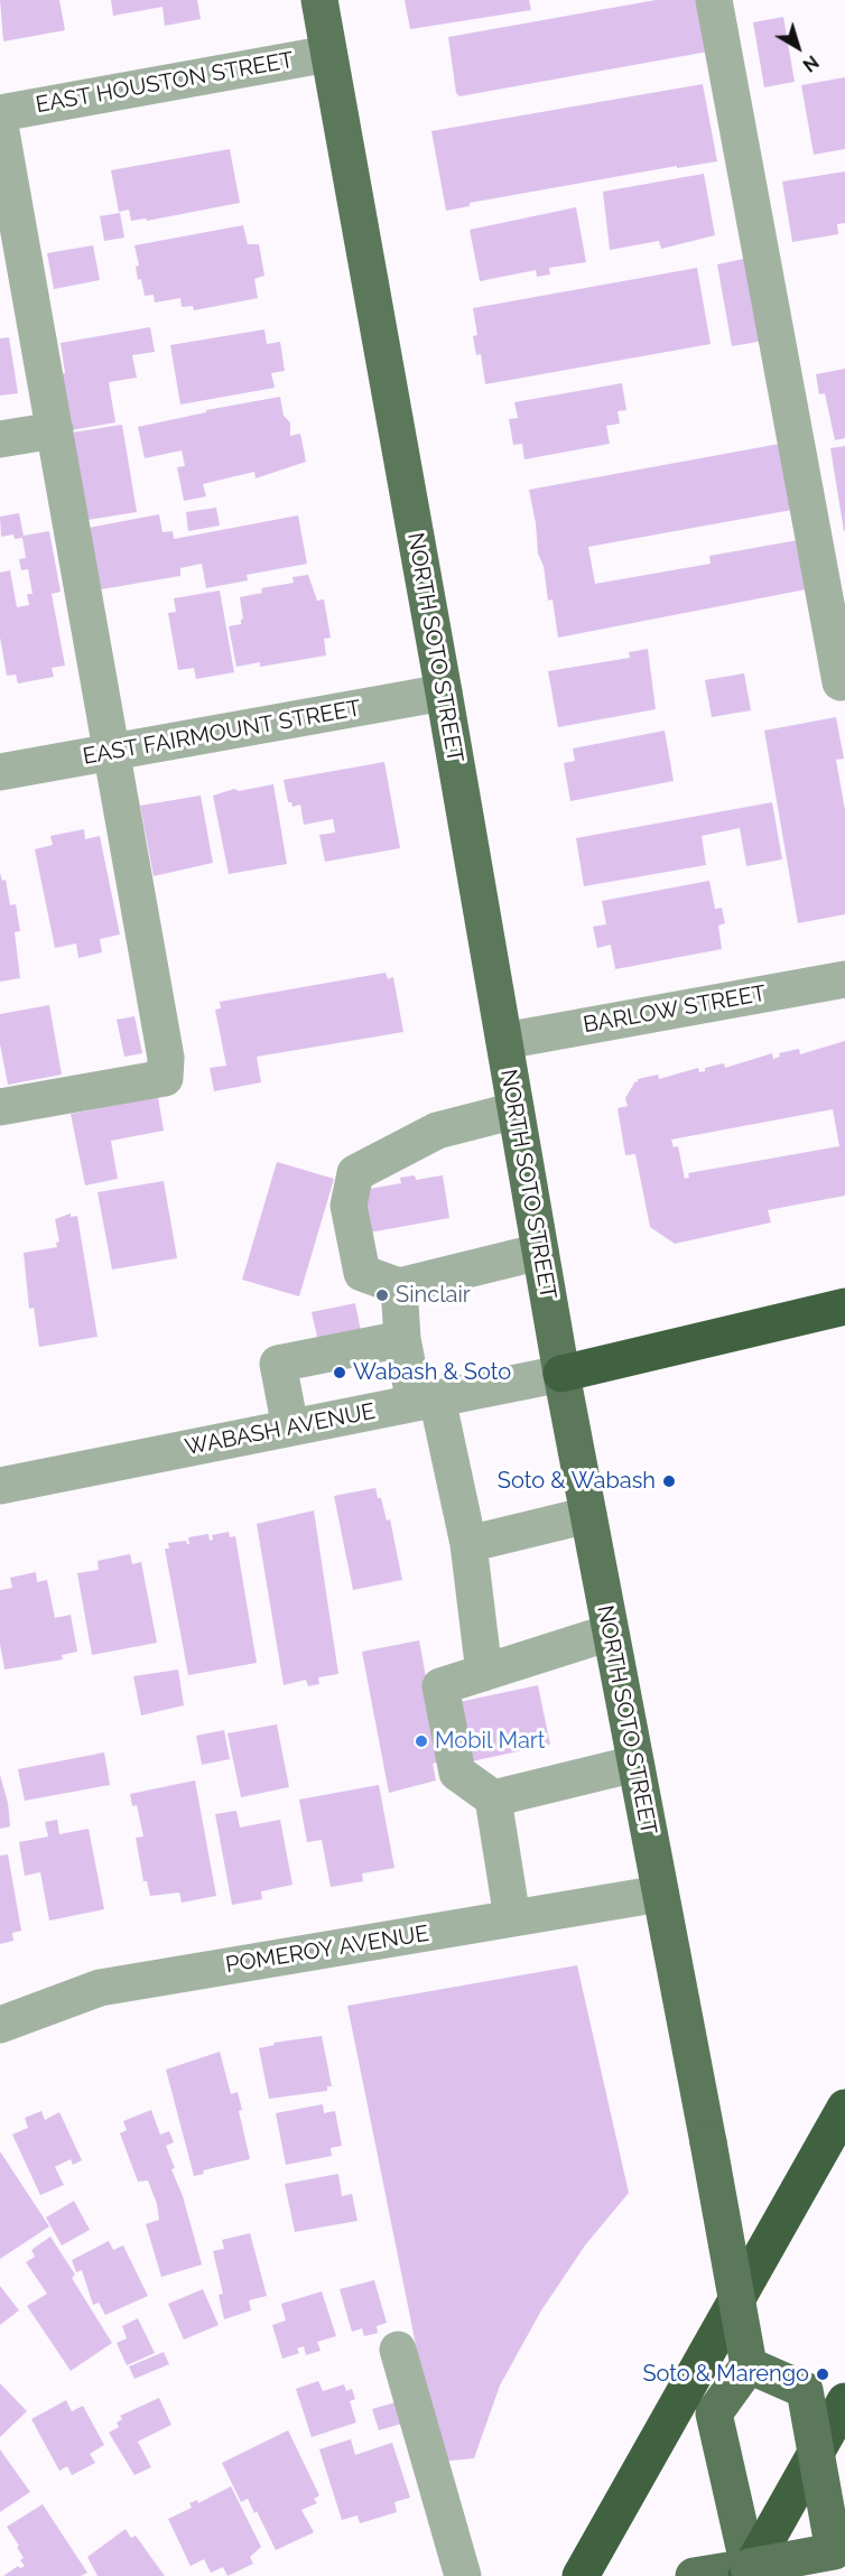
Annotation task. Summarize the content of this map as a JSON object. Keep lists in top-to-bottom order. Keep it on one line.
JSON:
{"streets":{"main road":["NORTH SOTO STREET"],"street":["EAST HOUSTON STREET","EAST FAIRMOUNT STREET","BARLOW STREET","WABASH AVENUE","POMEROY AVENUE"]},"crossings":[["EAST HOUSTON STREET","NORTH SOTO STREET"],["NORTH SOTO STREET","EAST FAIRMOUNT STREET"],["NORTH SOTO STREET","BARLOW STREET"],["NORTH SOTO STREET","WABASH AVENUE"],["NORTH SOTO STREET","POMEROY AVENUE"]],"places":["Sinclair","Wabash & Soto","Soto & Wabash","Mobil Mart","Soto & Marengo"],"north":"bottom right"}
